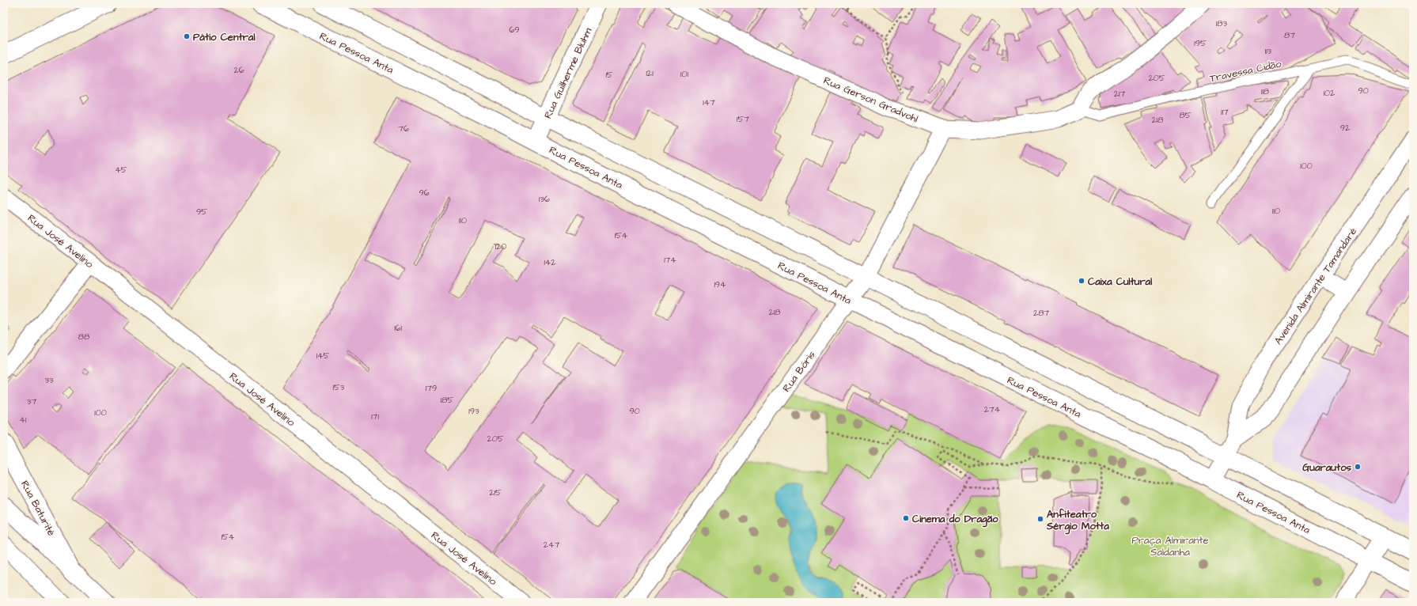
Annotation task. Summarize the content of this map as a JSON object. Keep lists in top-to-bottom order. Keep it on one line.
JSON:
{"streets":{"main road":["Rua Pessoa Anta"],"street":["Rua Guilherme Bluhm","Rua Gerson Gradvohl","Rua José Avelino","Avenida Almirante Tamandaré","Rua Bóris","Rua Baturité"],"lane":["Travessa Cidão"]},"crossings":[["Rua Pessoa Anta","Rua Guilherme Bluhm"],["Rua Pessoa Anta","Avenida Almirante Tamandaré"],["Rua Pessoa Anta","Rua Bóris"],["Travessa Cidão","Rua Gerson Gradvohl"],["Rua Gerson Gradvohl","Rua Bóris"]],"parks":["Praça Almirante Saldanha"],"places":["Pátio Central","Caixa Cultural","Guarautos","Cinema do Dragão","Anfiteatro Sérgio Motta"],"house_numbers":["183","69","87","195","113","26","121","101","15","205","90","118","102","217","147","117","85","157","218","92","76","100","45","96","136","110","95","110","154","120","174","142","194","218","287","161","88","145","33","153","179","185","37","274","193","90","100","171","41","205","215","154","247"]}
